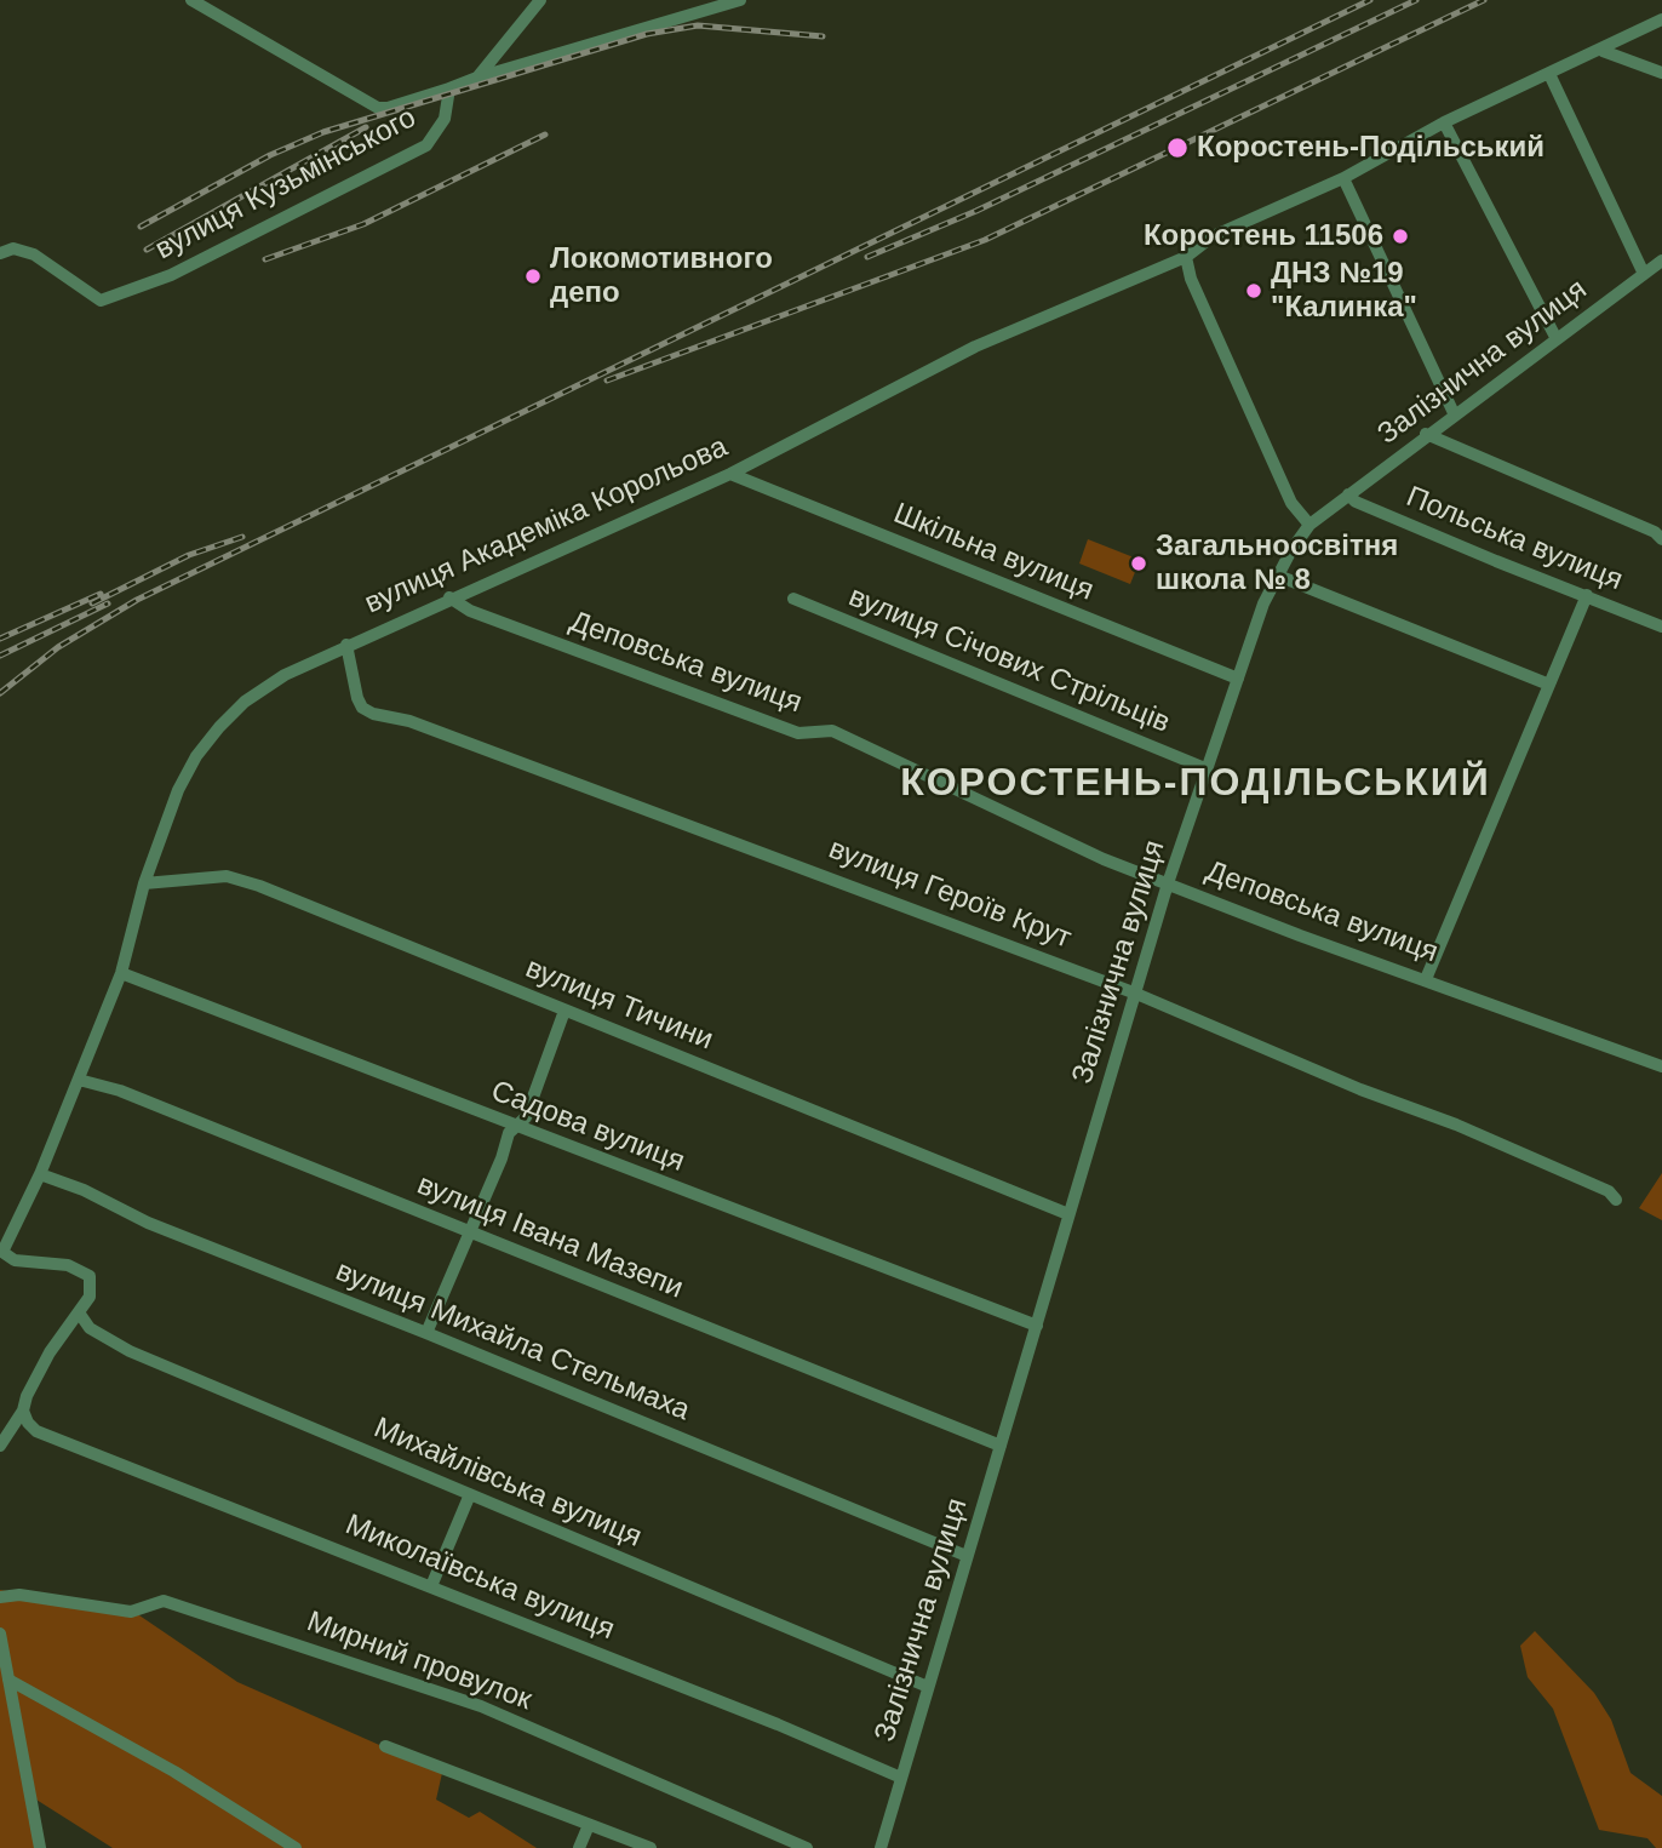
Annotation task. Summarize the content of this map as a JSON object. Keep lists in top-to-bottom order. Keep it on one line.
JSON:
{"streets":{"street":["вулиця Кузьмінського","Залізнична вулиця","вулиця Академіка Корольова","Польська вулиця","Шкільна вулиця","вулиця Січових Стрільців","Деповська вулиця","вулиця Героїв Крут","вулиця Тичини","Садова вулиця","вулиця Івана Мазепи","вулиця Михайла Стельмаха","Михайлівська вулиця","Миколаївська вулиця","Мирний провулок"]},"crossings":[["Залізнична вулиця","Польська вулиця"],["Залізнична вулиця","Шкільна вулиця"],["Залізнична вулиця","вулиця Січових Стрільців"],["Залізнична вулиця","Деповська вулиця"],["Залізнична вулиця","вулиця Героїв Крут"],["Залізнична вулиця","вулиця Тичини"],["Залізнична вулиця","Садова вулиця"],["Залізнична вулиця","вулиця Івана Мазепи"],["Залізнична вулиця","вулиця Михайла Стельмаха"],["Залізнична вулиця","Михайлівська вулиця"],["Залізнична вулиця","Миколаївська вулиця"],["вулиця Академіка Корольова","Шкільна вулиця"],["вулиця Академіка Корольова","Деповська вулиця"],["вулиця Академіка Корольова","вулиця Героїв Крут"],["вулиця Академіка Корольова","вулиця Тичини"],["вулиця Академіка Корольова","Садова вулиця"],["вулиця Академіка Корольова","вулиця Івана Мазепи"],["вулиця Академіка Корольова","вулиця Михайла Стельмаха"],["вулиця Академіка Корольова","Михайлівська вулиця"],["вулиця Академіка Корольова","Миколаївська вулиця"]],"districts":["КОРОСТЕНЬ-ПОДІЛЬСЬКИЙ"],"places":["Коростень-Подільський","Коростень 11506","Локомотивного депо","ДНЗ №19 \"Калинка\"","Загальноосвітня школа № 8"]}
